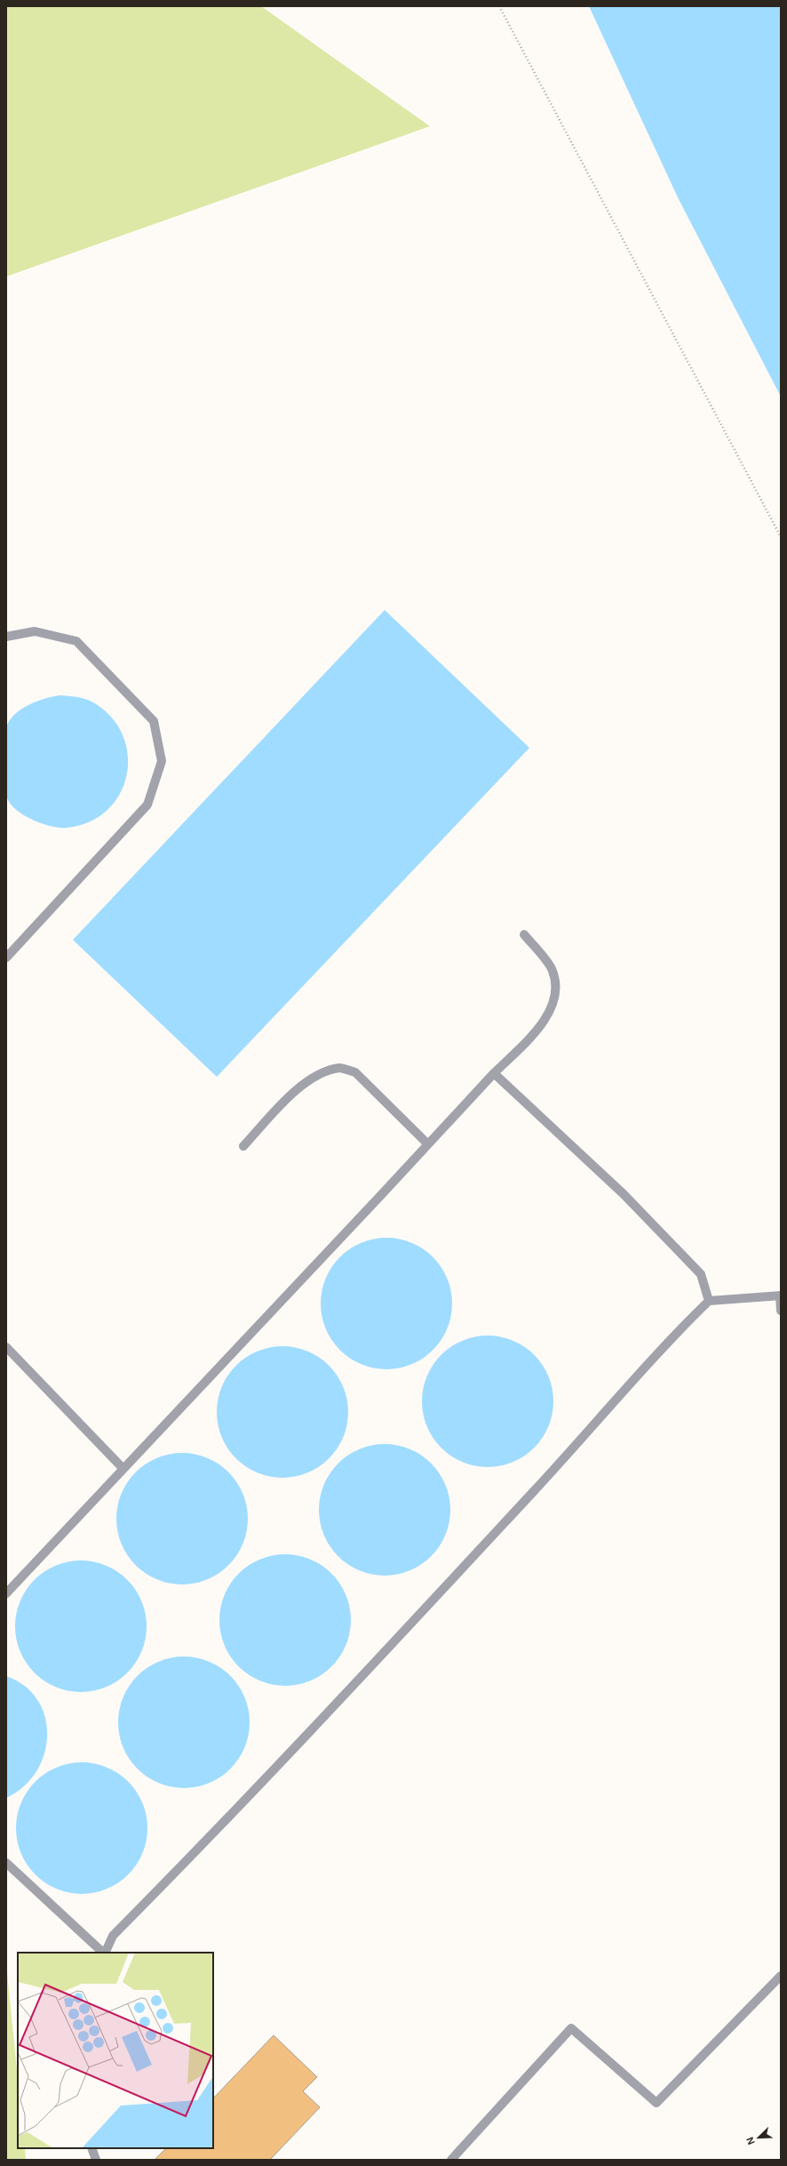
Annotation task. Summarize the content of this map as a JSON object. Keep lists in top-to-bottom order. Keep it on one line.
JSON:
{"north":"bottom left"}
